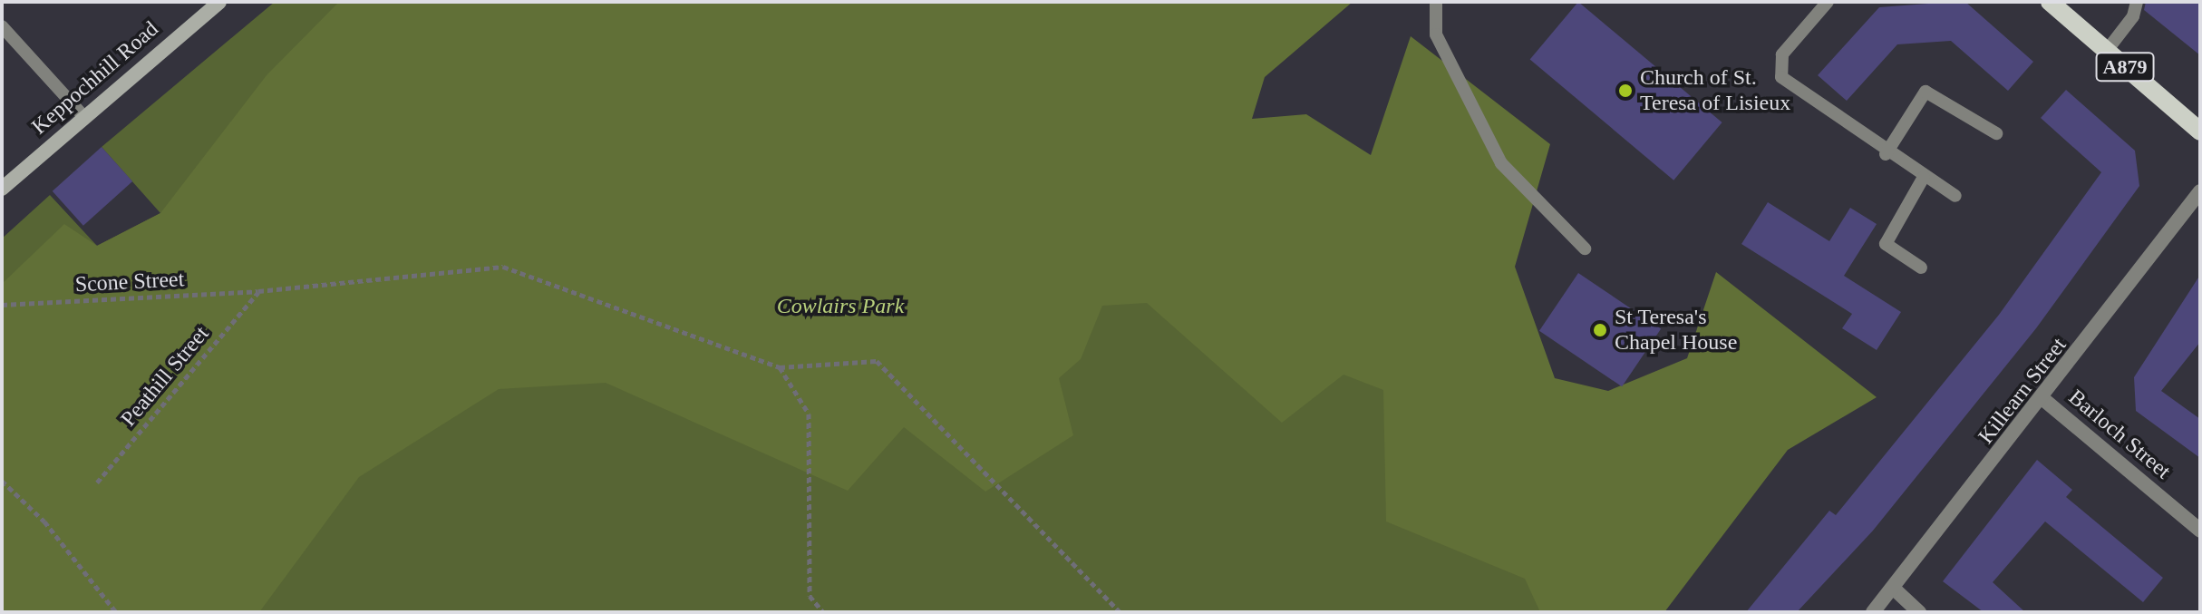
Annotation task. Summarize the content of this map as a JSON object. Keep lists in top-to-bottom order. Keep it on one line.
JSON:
{"streets":{"main road":["A879"],"street":["Keppochhill Road","Killearn Street","Barloch Street"],"path":["Scone Street","Peathill Street"]},"crossings":[["Scone Street","Peathill Street"],["Killearn Street","Barloch Street"]],"parks":["Cowlairs Park"],"places":["Church of St. Teresa of Lisieux","St Teresa's Chapel House"]}
